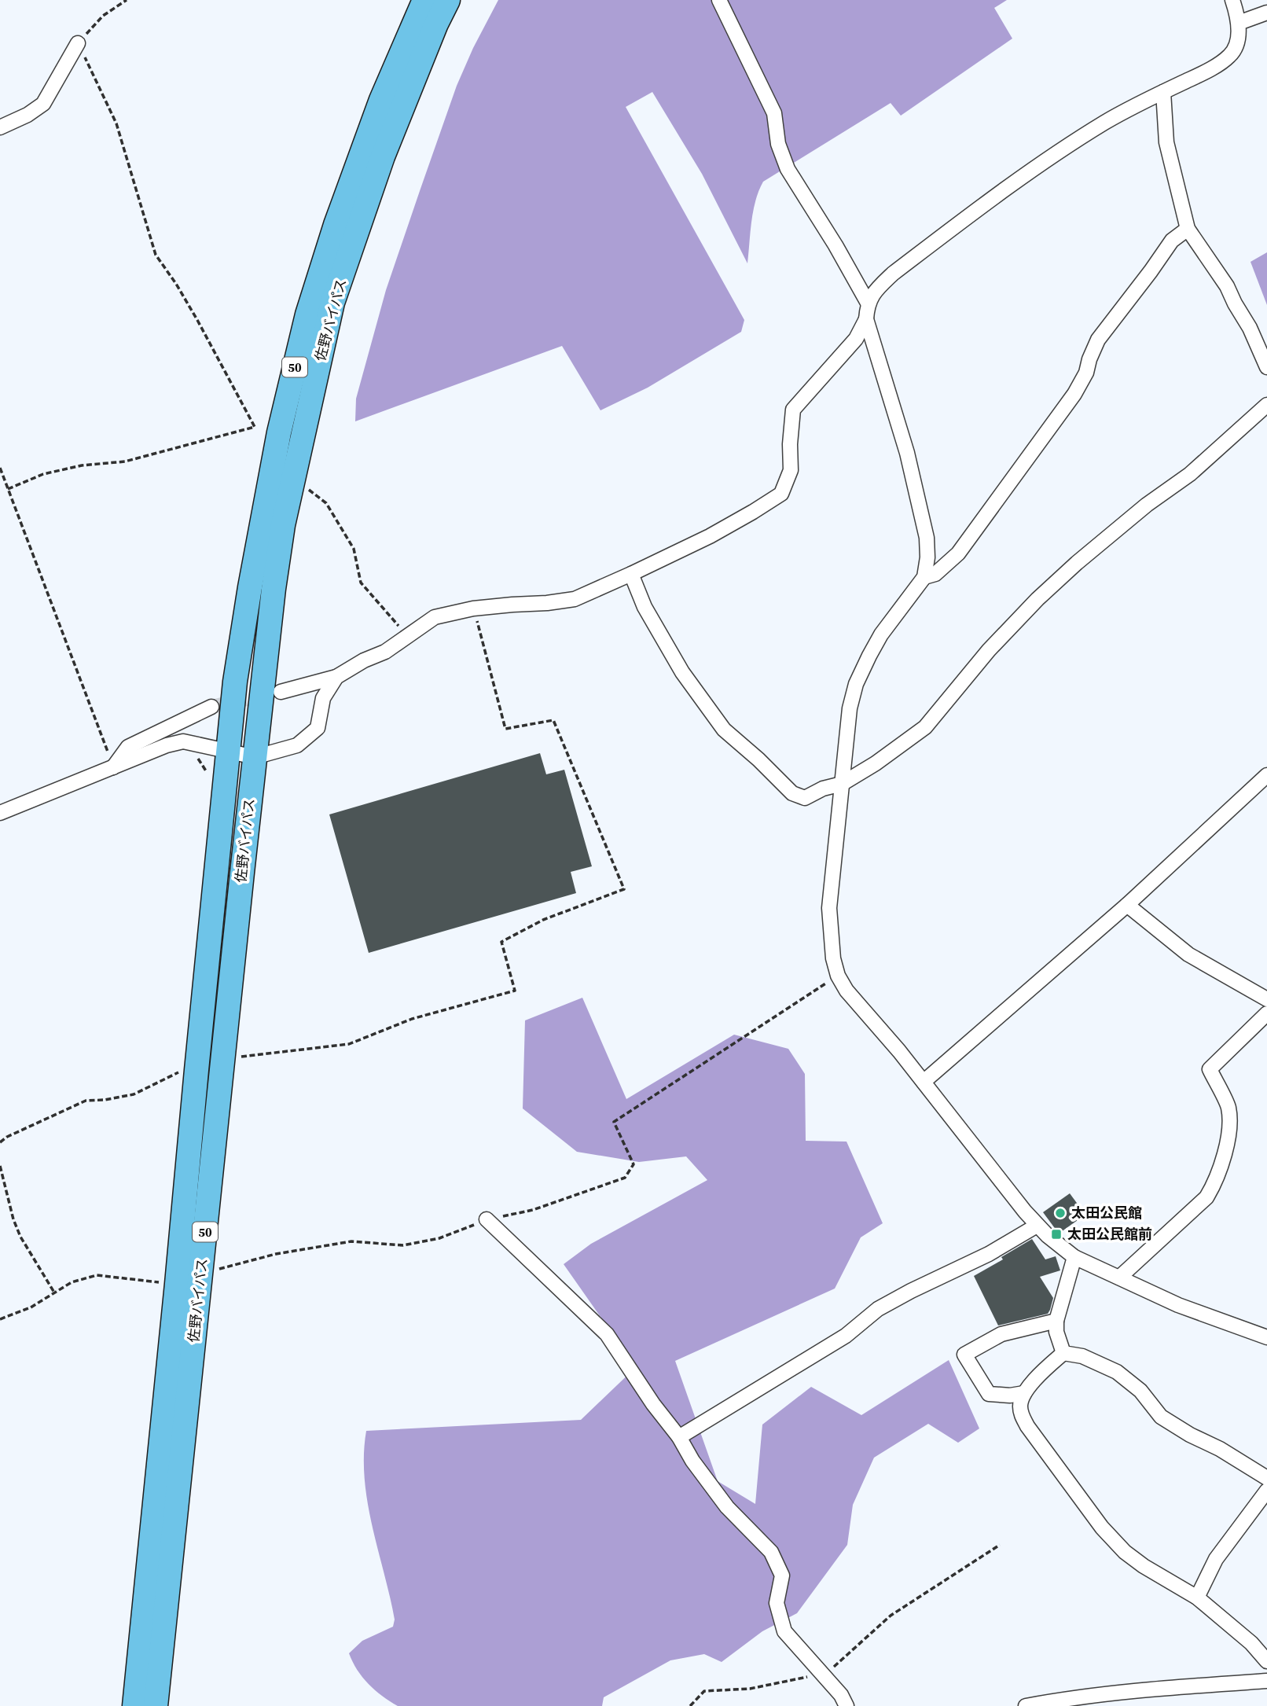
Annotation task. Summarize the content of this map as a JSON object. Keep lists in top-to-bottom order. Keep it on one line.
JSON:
{"streets":{"highway":["佐野バイパス","50"]},"places":{"other":["太田公民館"],"transit":["太田公民館前"]}}
